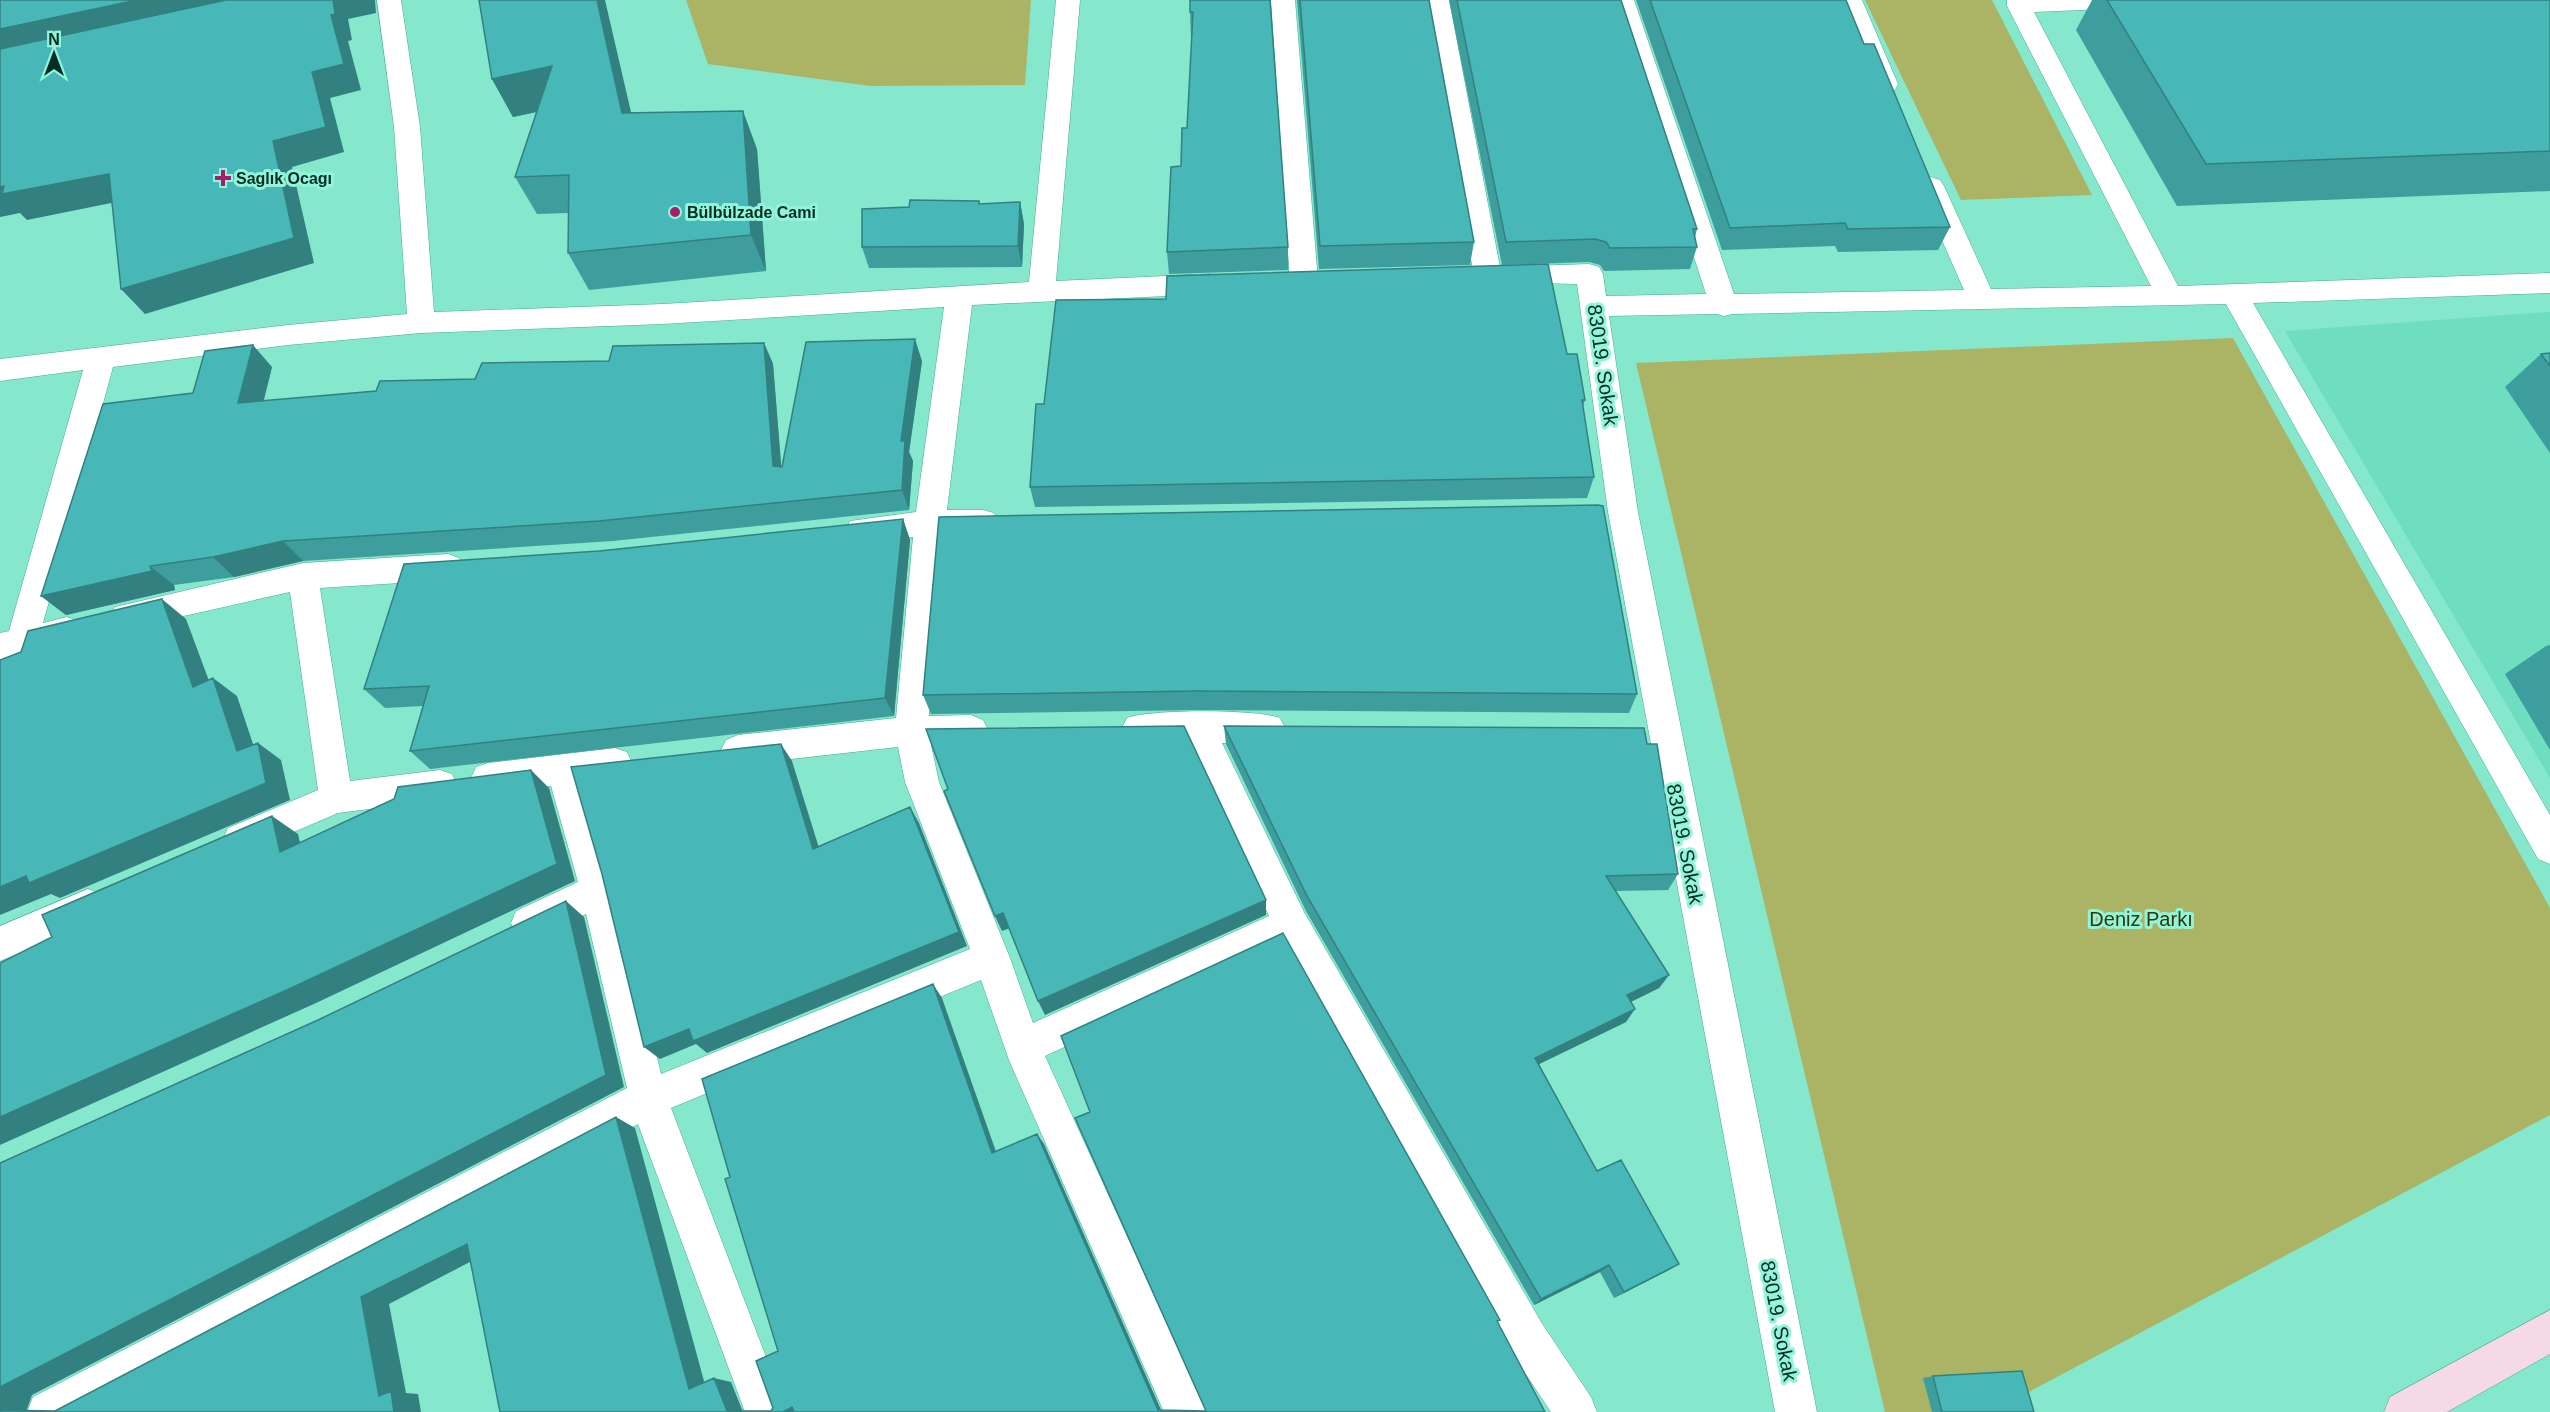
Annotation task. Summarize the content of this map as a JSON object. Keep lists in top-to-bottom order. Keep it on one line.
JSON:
{"streets":{"street":["83019. Sokak"]},"parks":["Deniz Parkı"],"places":{"health":["Saglık Ocagı"],"other":["Bülbülzade Cami"]},"north":"top"}
